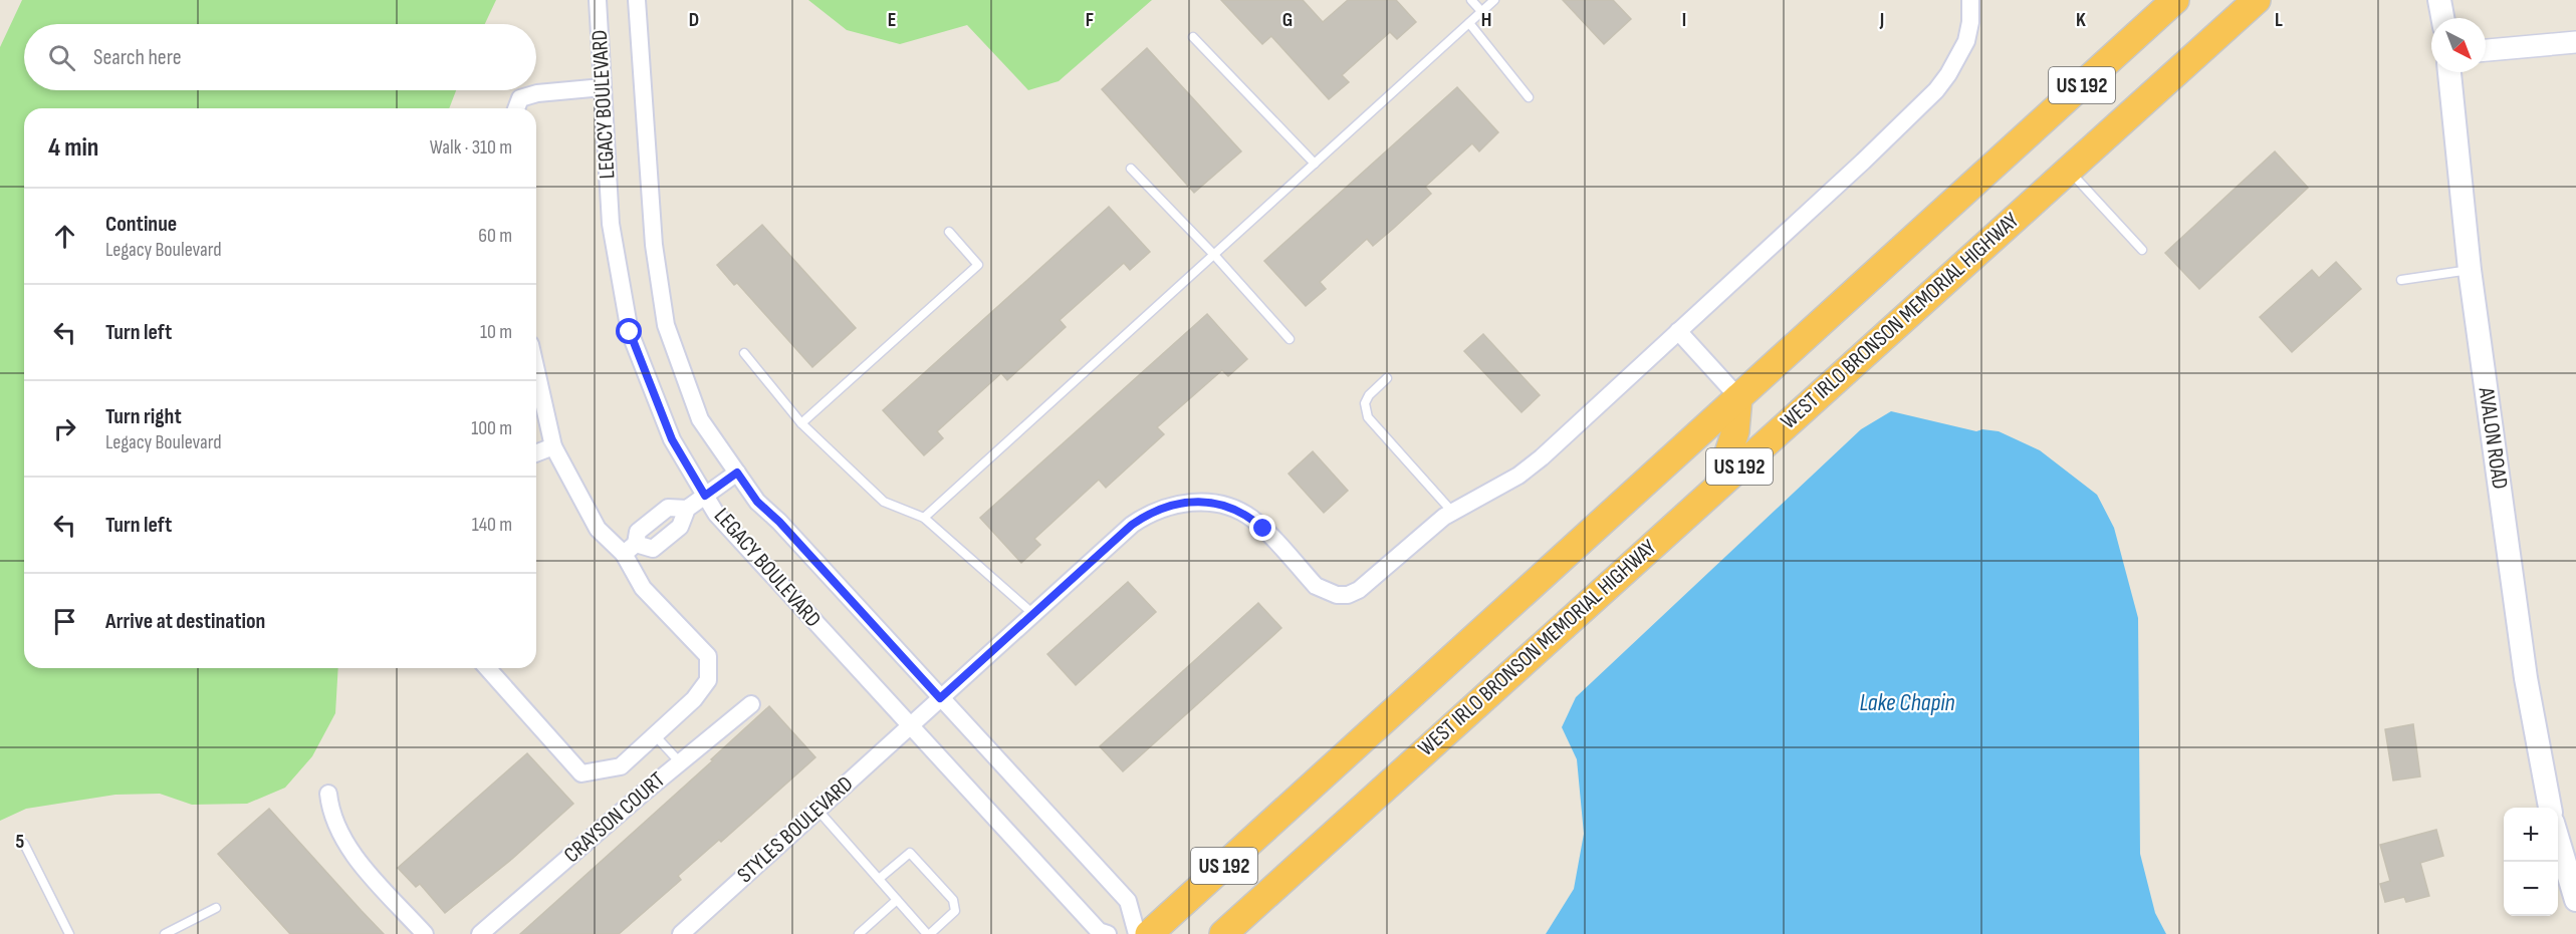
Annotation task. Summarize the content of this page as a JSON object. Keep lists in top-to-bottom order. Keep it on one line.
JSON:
{"streets":{"highway":["US 192","WEST IRLO BRONSON MEMORIAL HIGHWAY"],"main road":["AVALON ROAD"],"street":["LEGACY BOULEVARD","CRAYSON COURT","STYLES BOULEVARD"]},"crossings":[["LEGACY BOULEVARD","STYLES BOULEVARD"]],"water":["Lake Chapin"],"north":"bottom right","page":{"search":"Search here","heading":["4 min","Walk · 310 m"],"list":[["Continue","Legacy Boulevard","60 m"],["Turn left","10 m"],["Turn right","Legacy Boulevard","100 m"],["Turn left","140 m"],"Arrive at destination"],"map_buttons":["+","−"]},"grid":{"columns":["D","E","F","G","H","I","J","K","L"],"rows":["5"]}}
